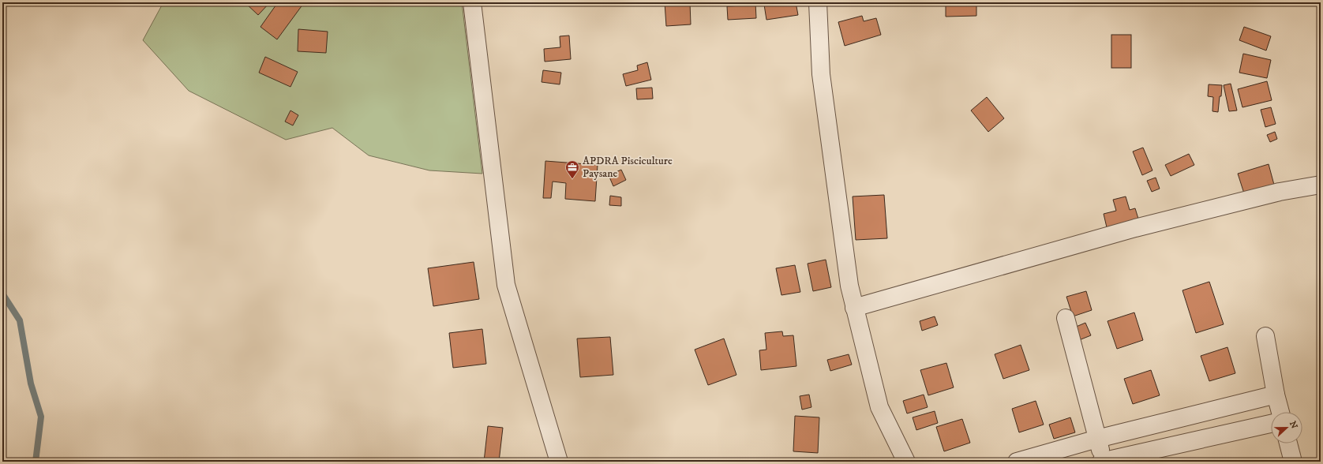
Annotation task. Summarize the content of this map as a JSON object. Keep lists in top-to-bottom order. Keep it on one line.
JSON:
{"places":{"office":["APDRA Pisciculture Paysane"]},"north":"right"}
